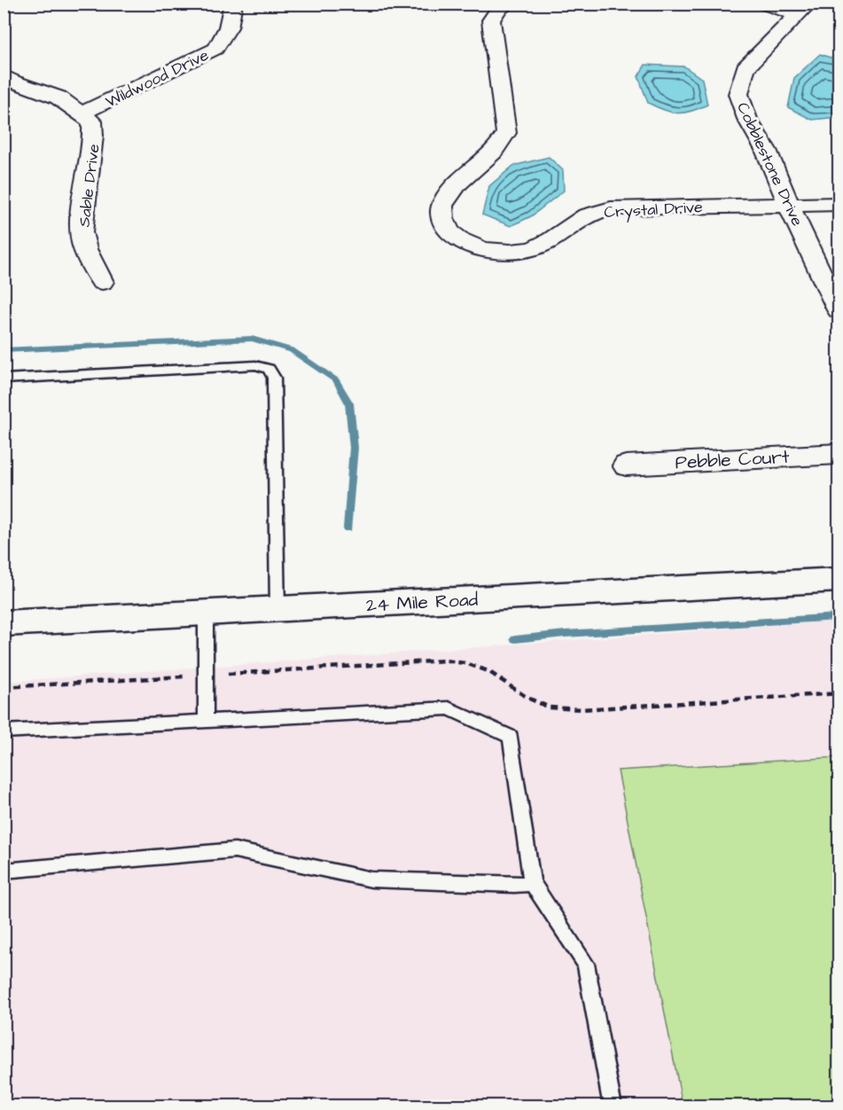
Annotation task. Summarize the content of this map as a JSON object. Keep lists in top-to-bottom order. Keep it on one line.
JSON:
{"streets":{"street":["Wildwood Drive","Cobblestone Drive","Sable Drive","Crystal Drive","Pebble Court","24 Mile Road"]},"crossings":[["Wildwood Drive","Sable Drive"],["Cobblestone Drive","Crystal Drive"]]}
